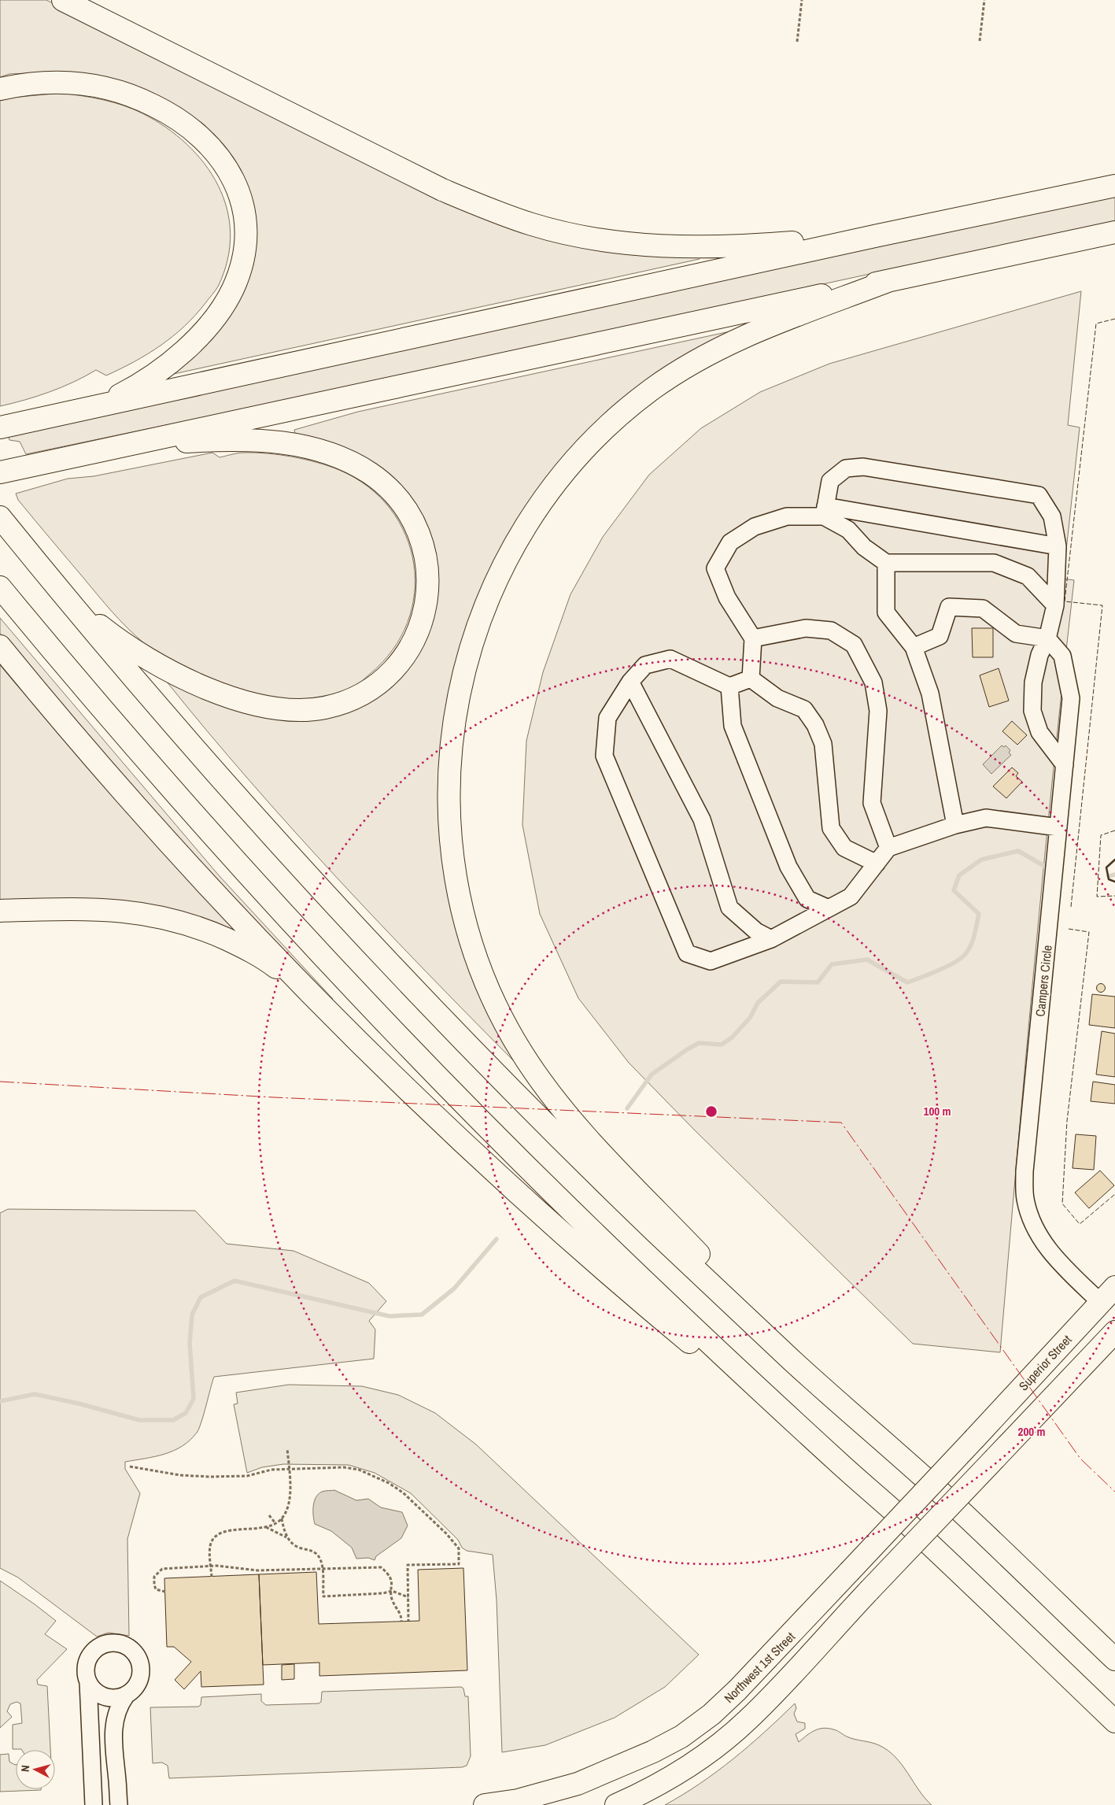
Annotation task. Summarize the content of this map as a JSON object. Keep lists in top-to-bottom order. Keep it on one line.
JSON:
{"streets":{"main road":["Superior Street","Northwest 1st Street"],"street":["Campers Circle"]},"crossings":[["Campers Circle","Superior Street"],["Superior Street","Northwest 1st Street"]],"north":"left","rings":["100 m","200 m"]}
